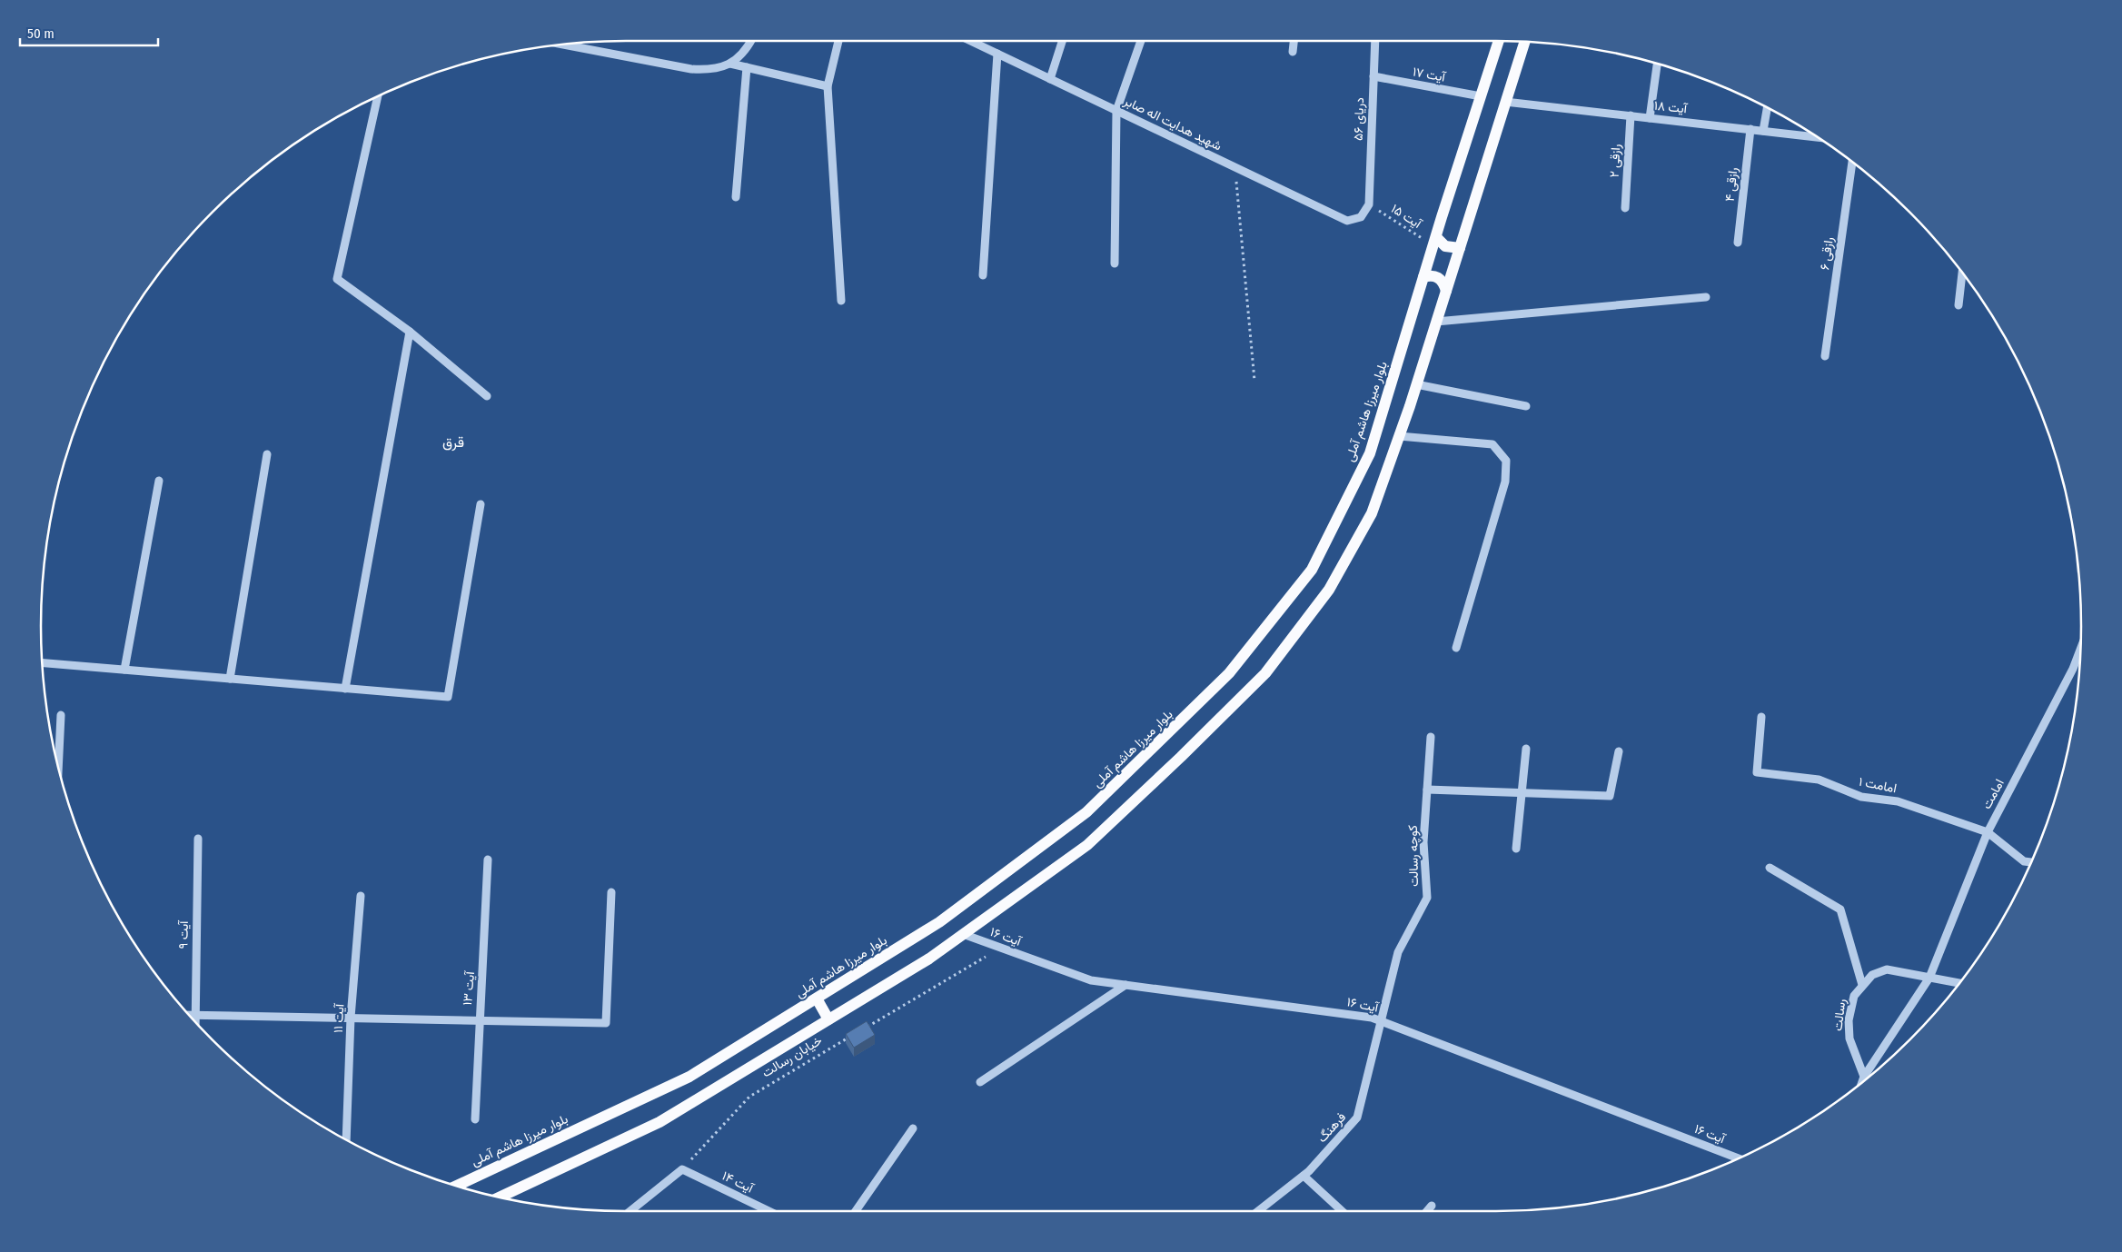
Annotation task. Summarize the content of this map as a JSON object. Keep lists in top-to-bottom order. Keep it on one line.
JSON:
{"streets":{"main road":["بلوار میرزا هاشم آملی"],"street":["آیت ۱۷","آیت ۱۸","دریای ۵۶","شهید هدایت اله صابر","رازقی ۲","رازقی ۴","رازقی ۶","امامت ۱","امامت","کوچه رسالت","آیت ۹","آیت ۱۶","آیت ۱۳","رسالت","آیت ۱۱","فرهنگ","آيت ۱۴"],"path":["آیت ۱۵","خیابان رسالت"]},"crossings":[["آیت ۱۷","دریای ۵۶"],["آیت ۱۷","بلوار میرزا هاشم آملی"],["آیت ۱۸","رازقی ۲"],["آیت ۱۸","رازقی ۴"],["دریای ۵۶","شهید هدایت اله صابر"],["دریای ۵۶","آیت ۱۵"],["شهید هدایت اله صابر","آیت ۱۵"],["آیت ۱۵","بلوار میرزا هاشم آملی"],["امامت ۱","امامت"],["امامت","رسالت"],["کوچه رسالت","آیت ۱۶"],["کوچه رسالت","فرهنگ"],["آیت ۱۶","فرهنگ"],["خیابان رسالت","آيت ۱۴"]],"districts":["قرق"],"scale_bar":"50 m"}
